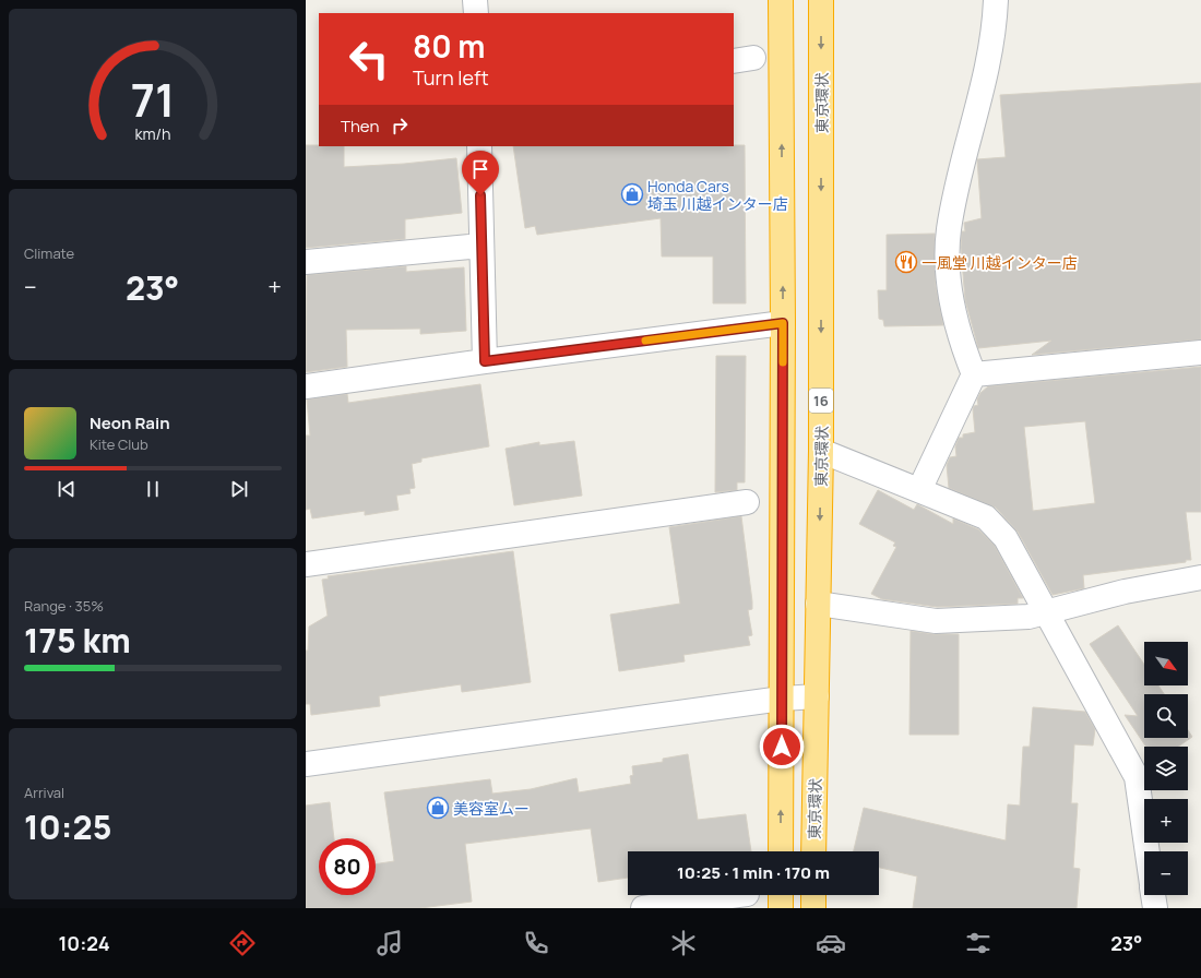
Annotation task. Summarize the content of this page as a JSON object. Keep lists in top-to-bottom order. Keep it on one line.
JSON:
{"streets":{"highway":["東京環状","16"]},"places":{"shop":["Honda Cars 埼玉 川越インター店","美容室ムー"],"restaurant":["一風堂 川越インター店"]},"north":"bottom right","page":{"turn":["80 m","Turn left"],"then":"Then","tile":["Climate",["Range · 35%","175 km"],["Arrival","10:25"]],"heat":["−","23°","+"],"song":["Neon Rain","Kite Club"],"map_buttons":["+","−"],"limit":"80","trip":"10:25 · 1 min · 170 m","tabs":["10:24","23°"],"gauge":["71","km/h"]}}
